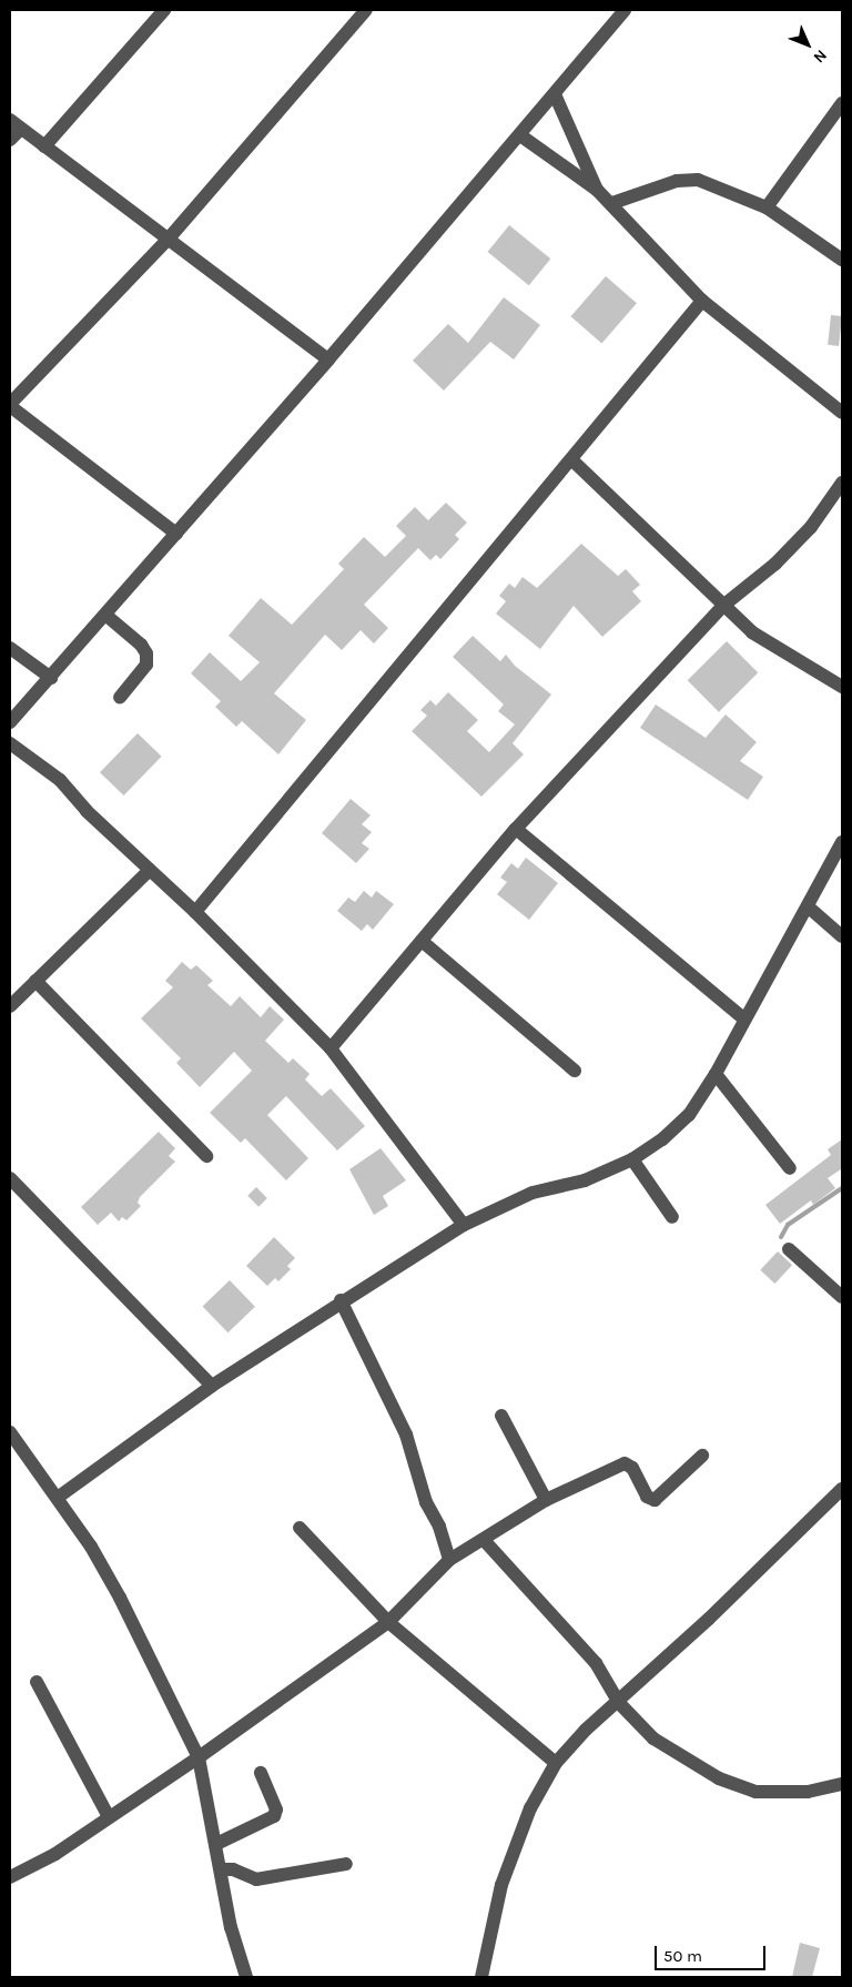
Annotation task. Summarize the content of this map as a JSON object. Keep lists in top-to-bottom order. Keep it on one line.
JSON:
{"scale_bar":"50 m","north":"bottom right"}
